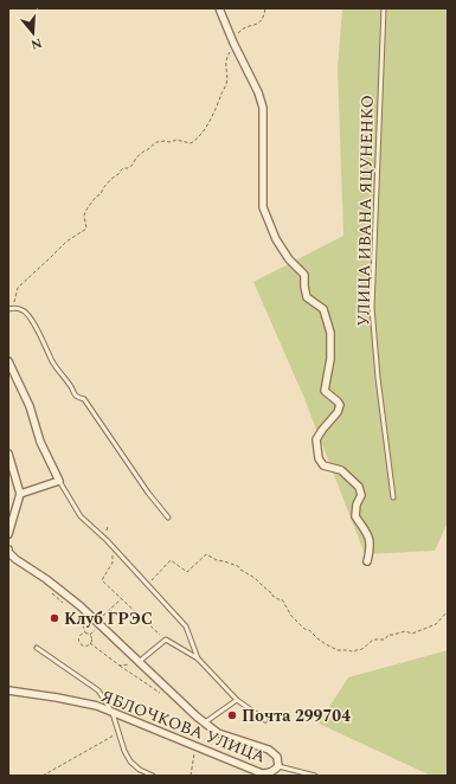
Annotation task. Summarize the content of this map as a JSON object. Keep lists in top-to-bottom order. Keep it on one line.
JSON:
{"streets":{"street":["ЯБЛОЧКОВА УЛИЦА"],"lane":["УЛИЦА ИВАНА ЯЦУНЕНКО"]},"places":["Клуб ГРЭС","Почта 299704"],"north":"bottom"}
